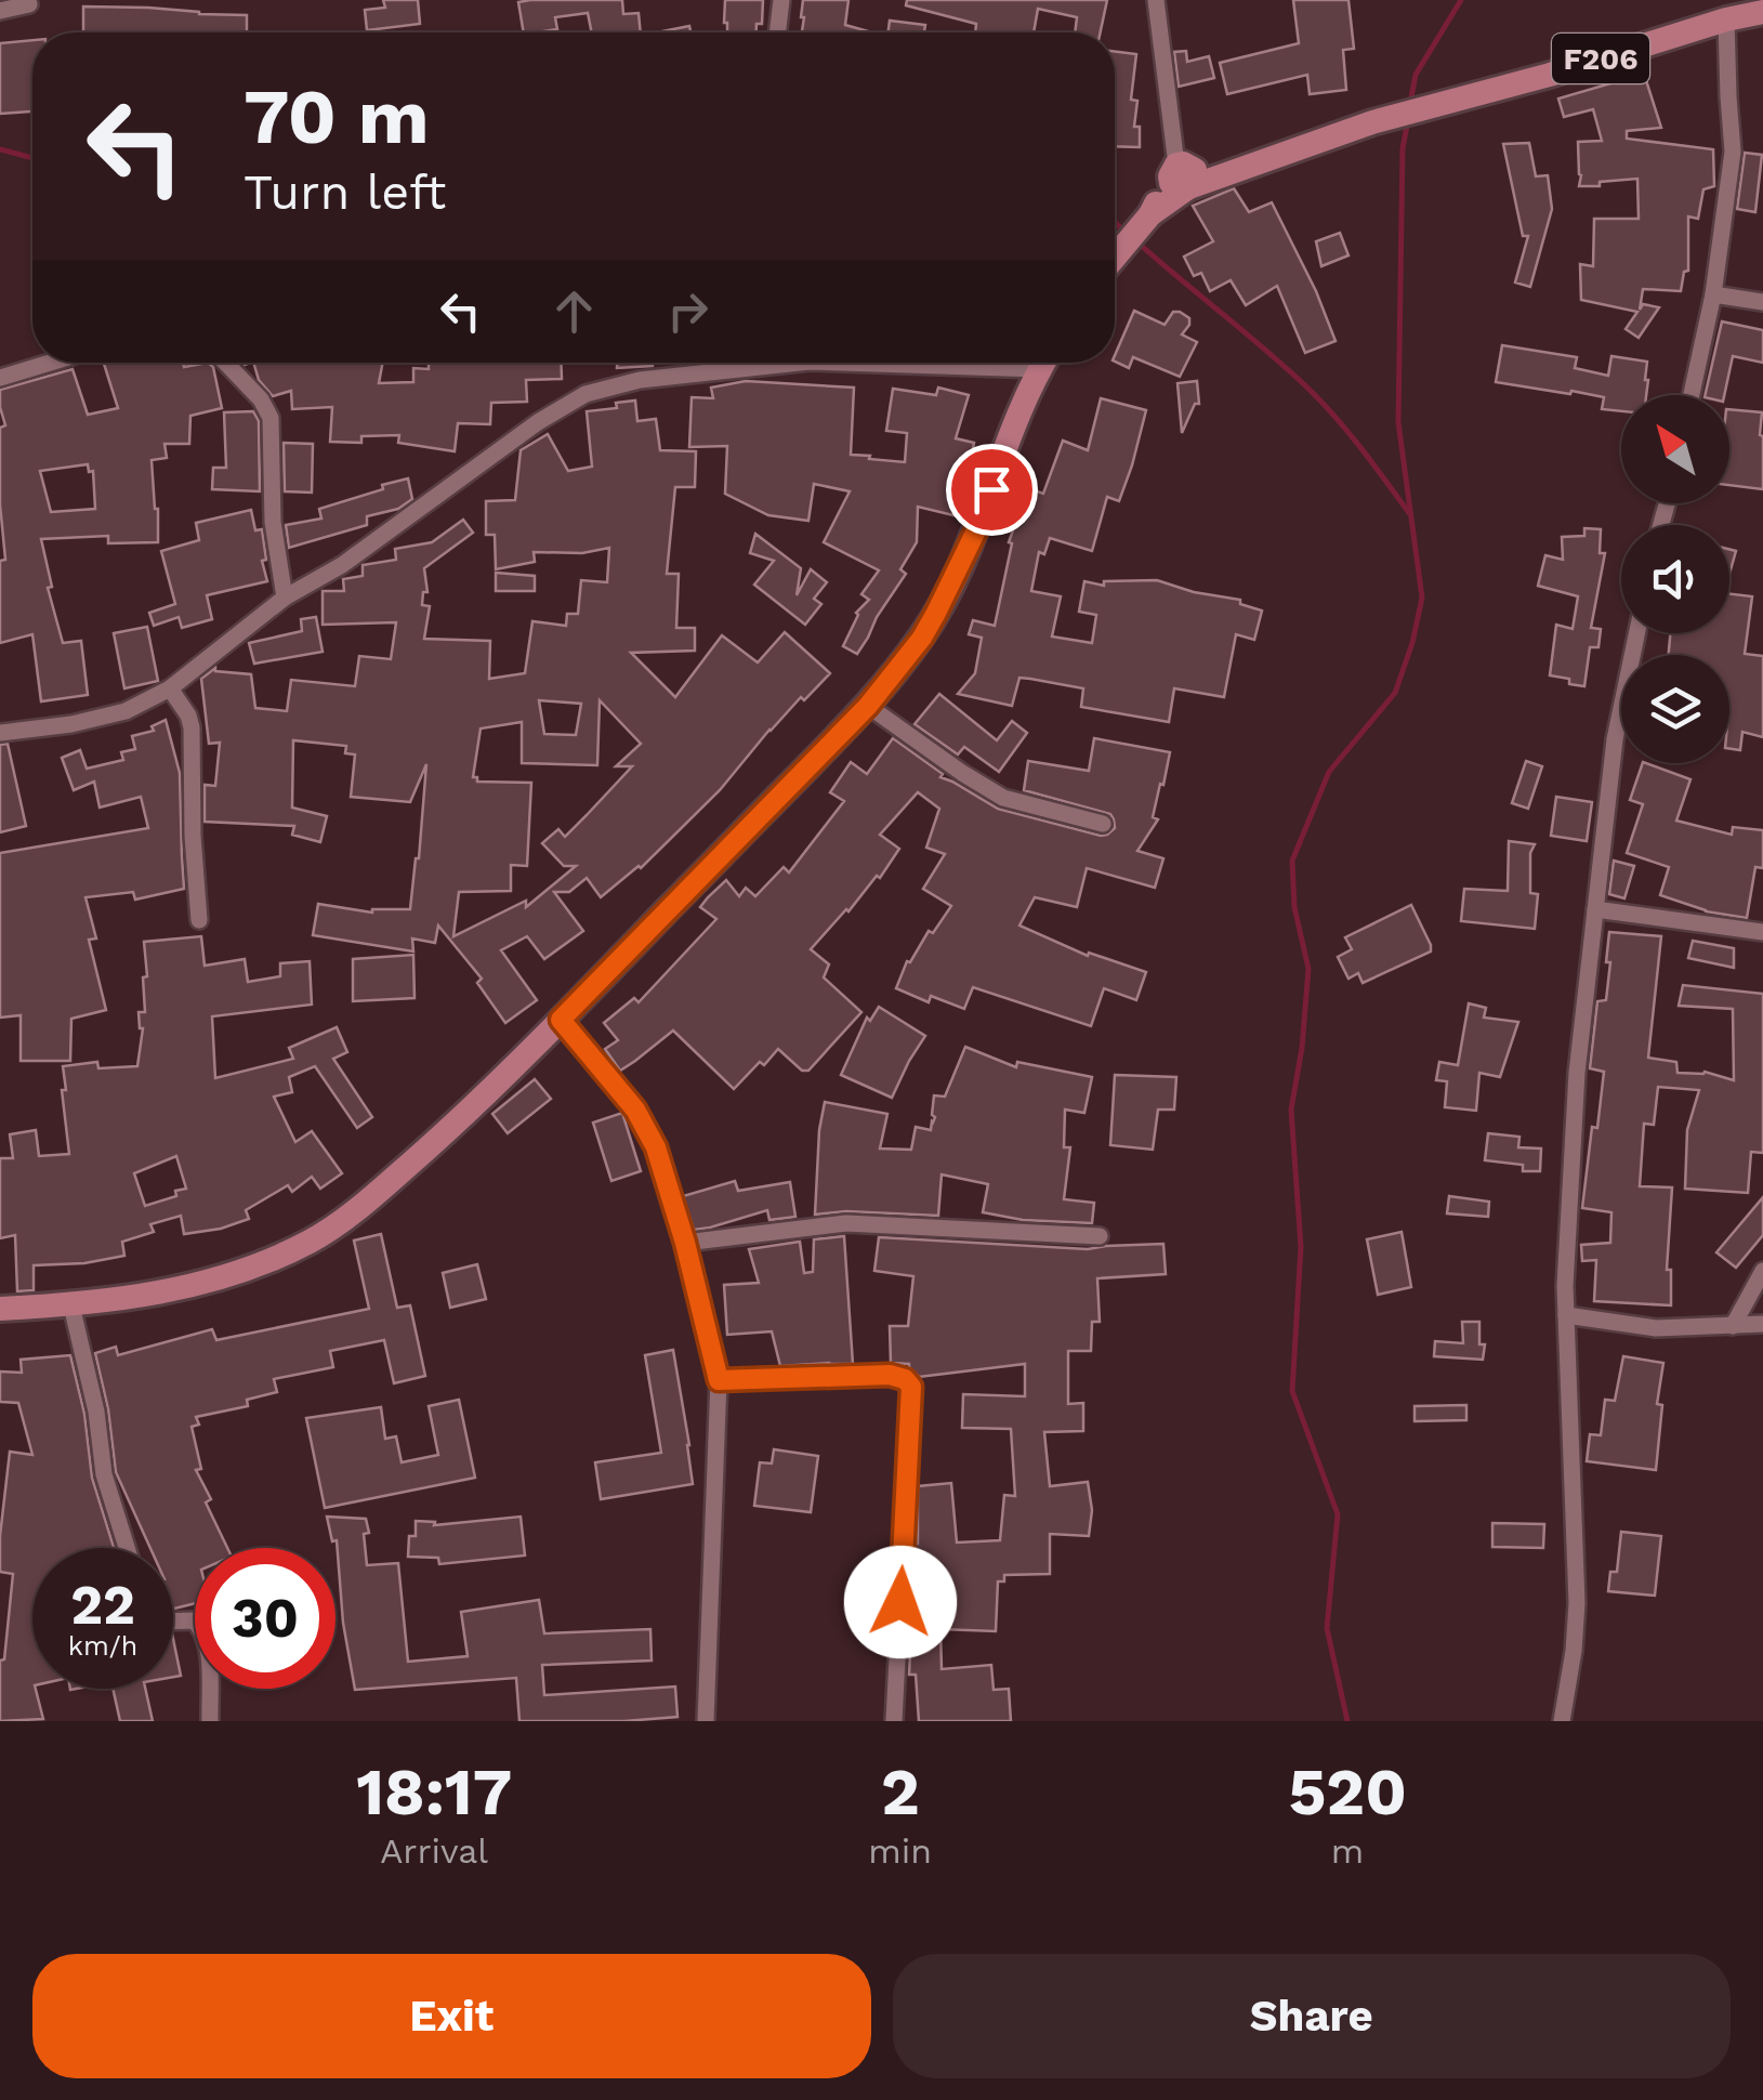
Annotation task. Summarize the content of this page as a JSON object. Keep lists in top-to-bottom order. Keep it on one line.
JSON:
{"streets":{"main road":["F206"]},"north":"top left","page":{"turn":["70 m","Turn left"],"speed":"22 km/h","limit":"30","eta":["18:17","Arrival","2","min","520","m"],"buttons":["Exit","Share"]}}
